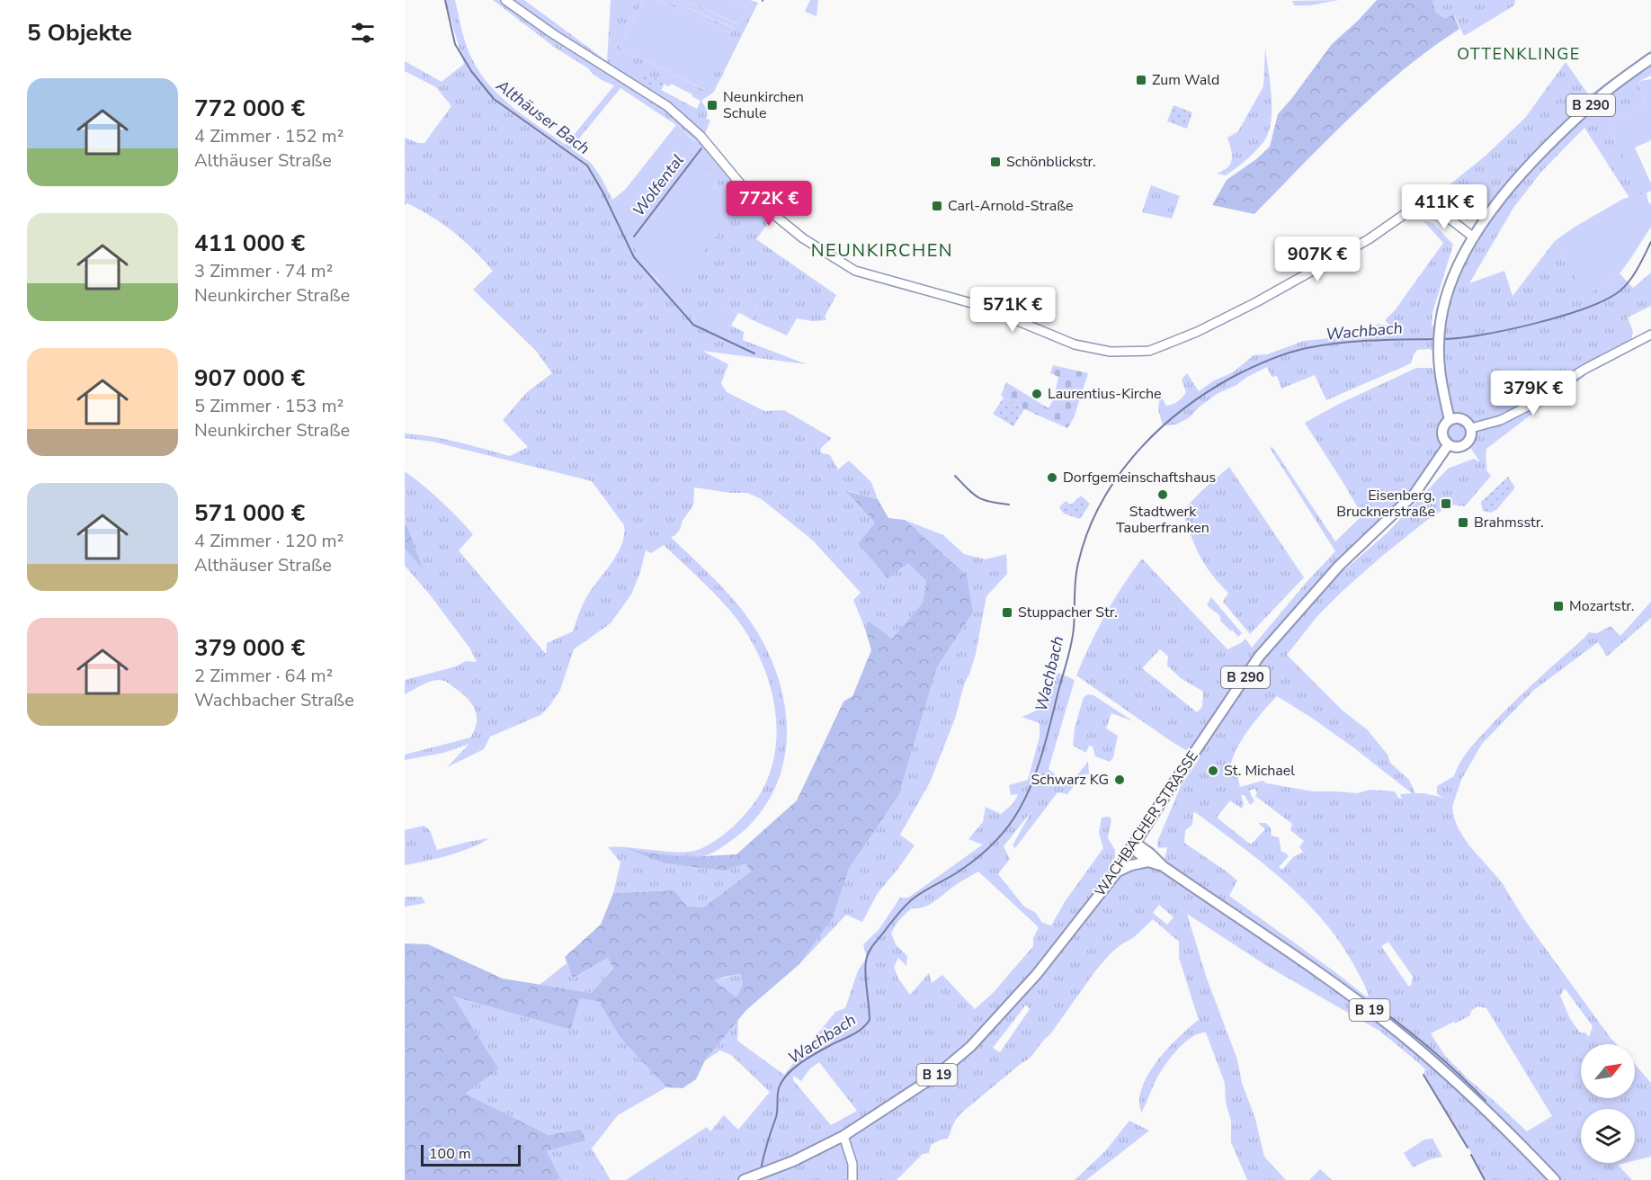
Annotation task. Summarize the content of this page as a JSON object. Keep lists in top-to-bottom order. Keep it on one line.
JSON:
{"streets":{"main road":["B 290","WACHBACHER STRASSE","B 19"]},"crossings":[["B 290","WACHBACHER STRASSE"],["WACHBACHER STRASSE","B 19"]],"districts":["OTTENKLINGE","NEUNKIRCHEN"],"water":["Althäuser Bach","Wolfental","Wachbach"],"places":{"transit":["Zum Wald","Neunkirchen Schule","Schönblickstr.","Carl-Arnold-Straße","Eisenberg, Brucknerstraße","Brahmsstr.","Mozartstr.","Stuppacher Str."],"other":["Laurentius-Kirche","Dorfgemeinschaftshaus","Stadtwerk Tauberfranken","St. Michael","Schwarz KG"]},"scale_bar":"100 m","north":"top right","page":{"heading":"5 Objekte","list":[{"name":"772 000 €","note":"4 Zimmer · 152 m² · Althäuser Straße"},{"name":"411 000 €","note":"3 Zimmer · 74 m² · Neunkircher Straße"},{"name":"907 000 €","note":"5 Zimmer · 153 m² · Neunkircher Straße"},{"name":"571 000 €","note":"4 Zimmer · 120 m² · Althäuser Straße"},{"name":"379 000 €","note":"2 Zimmer · 64 m² · Wachbacher Straße"}],"price":["772K €","411K €","907K €","571K €","379K €"],"scale":"100 m"}}
